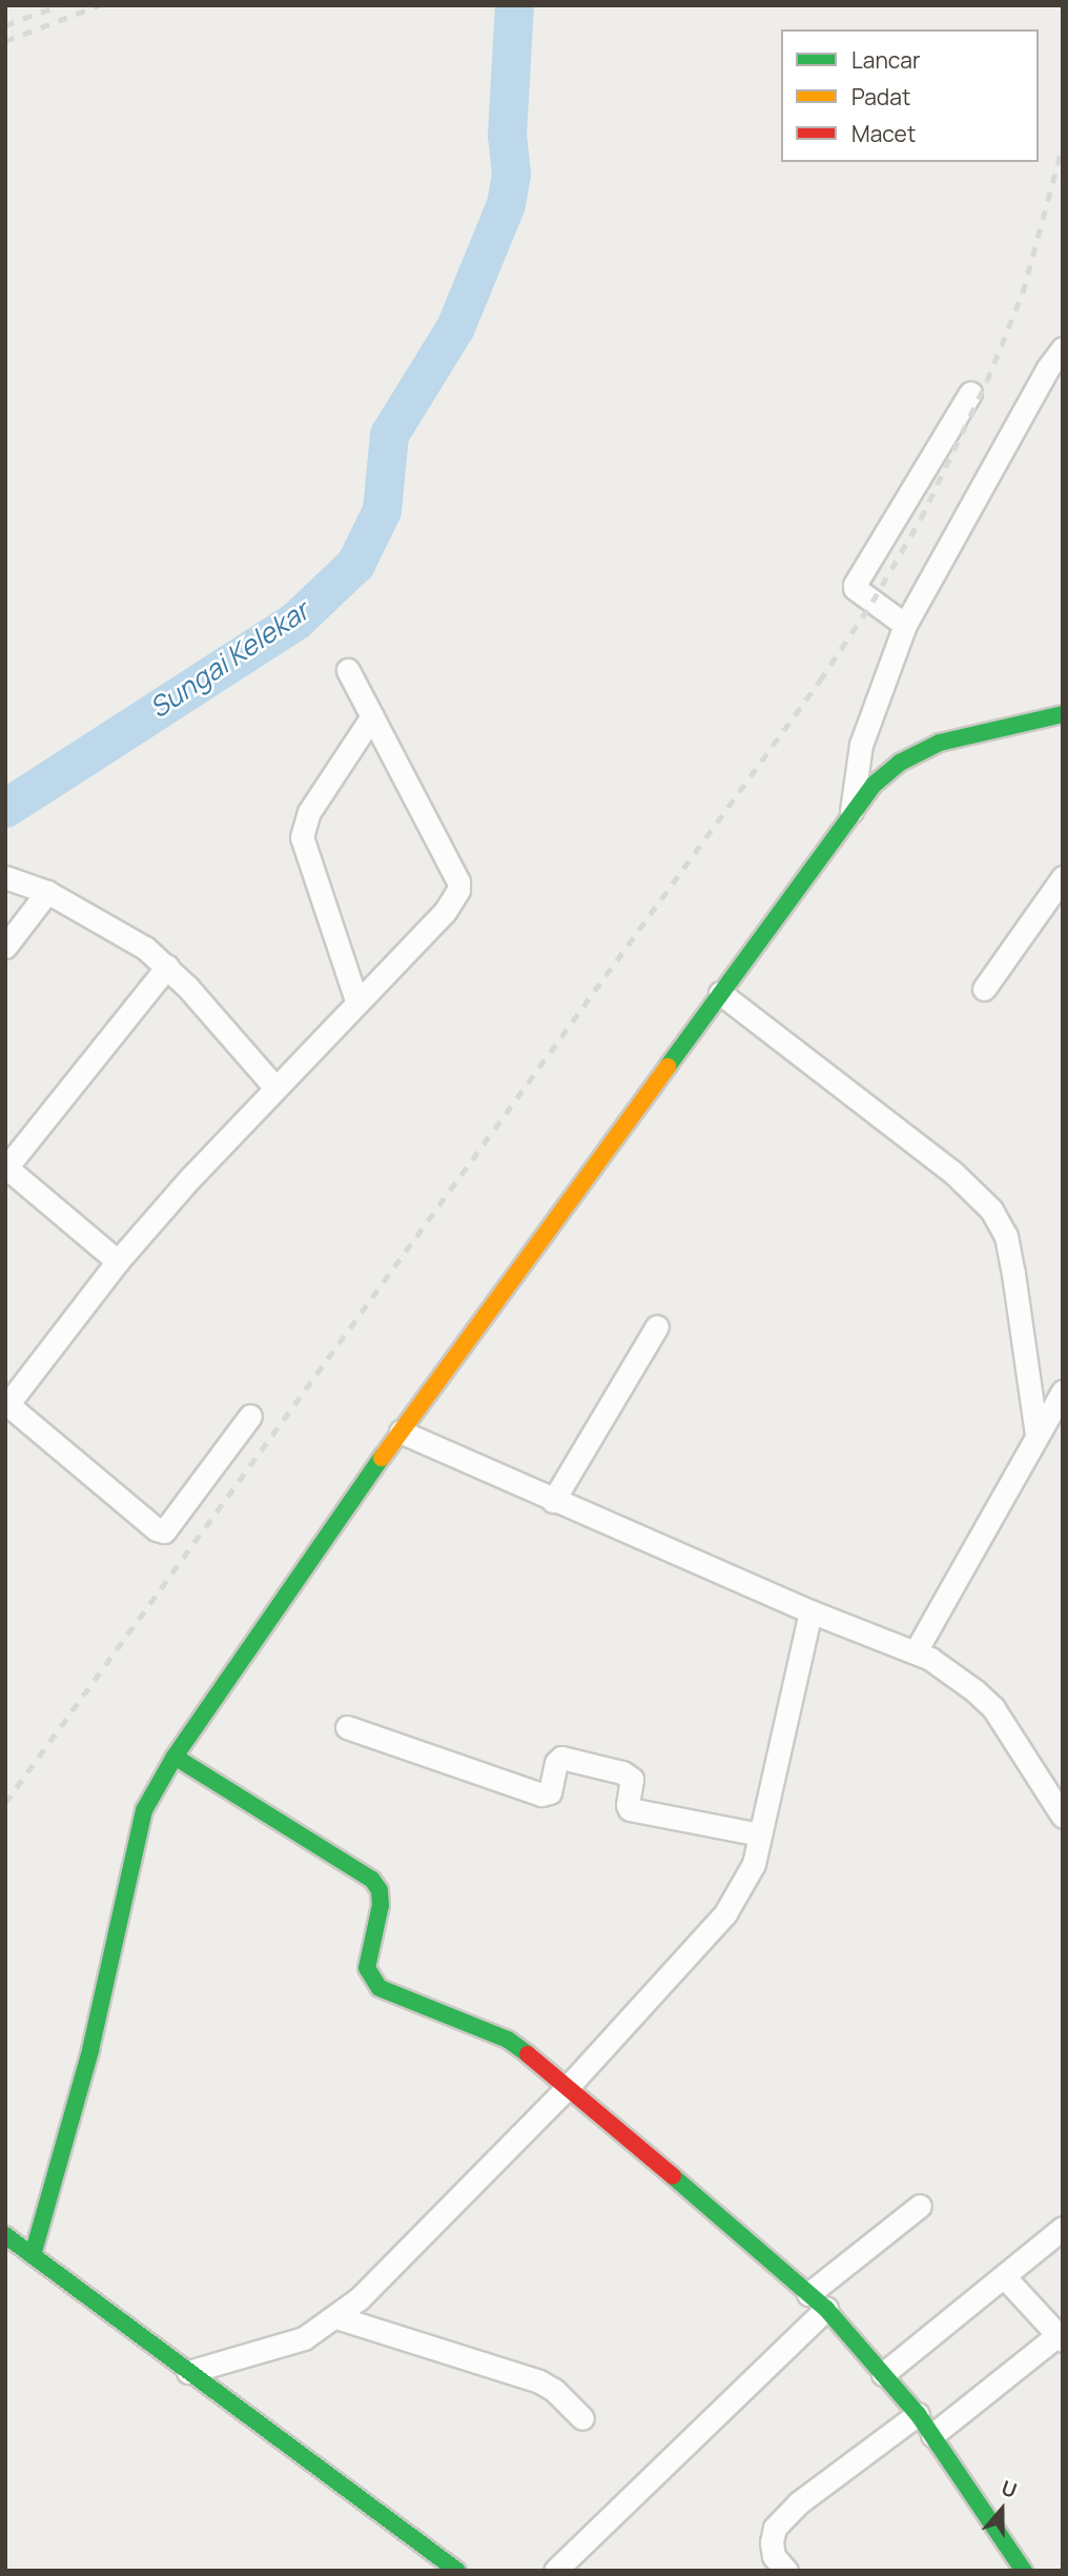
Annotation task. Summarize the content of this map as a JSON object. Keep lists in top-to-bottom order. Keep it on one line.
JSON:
{"water":["Sungai Kelekar"],"legend":["Lancar","Padat","Macet"],"north":"top"}
